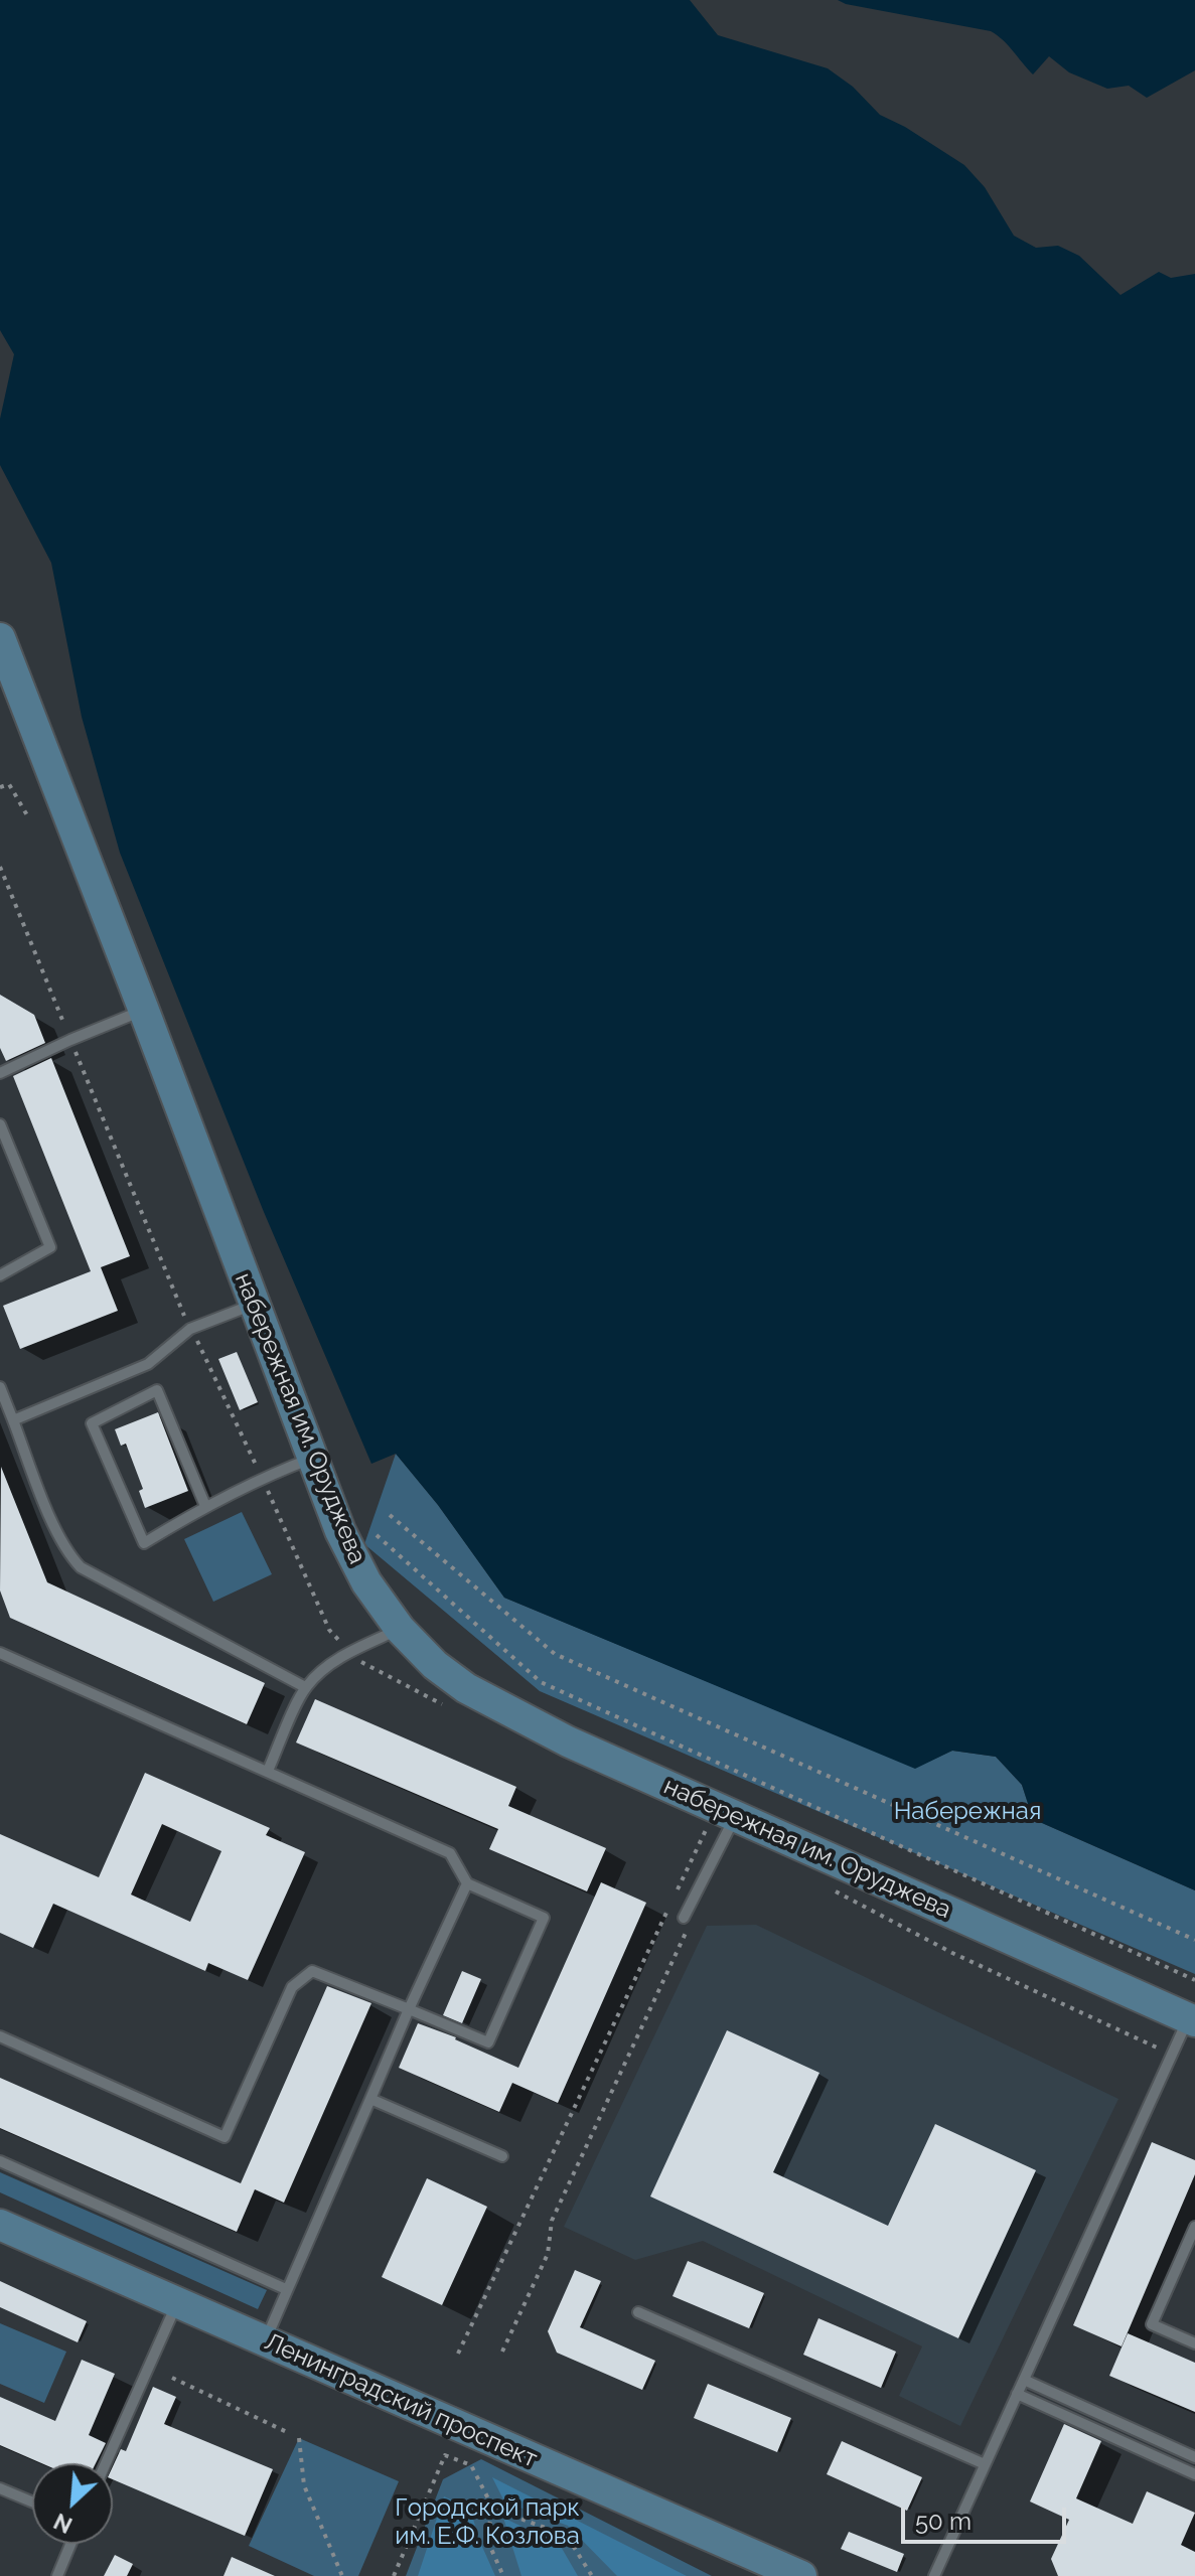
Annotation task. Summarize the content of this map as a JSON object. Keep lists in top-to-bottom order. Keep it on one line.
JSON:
{"streets":{"street":["набережная им. Оруджева","Ленинградский проспект"]},"parks":["Набережная","Городской парк им. Е.Ф. Козлова"],"scale_bar":"50 m","north":"bottom left"}
